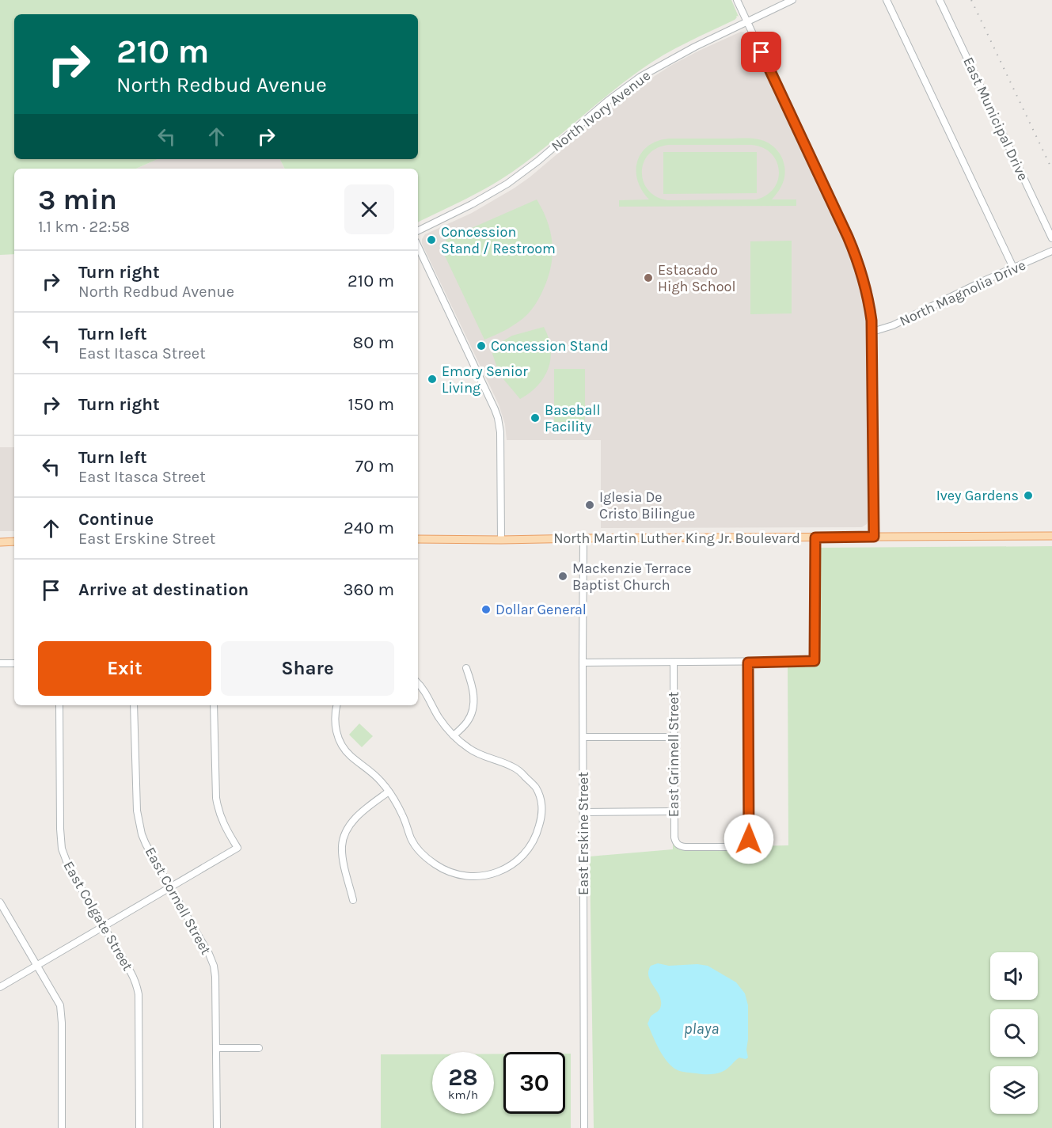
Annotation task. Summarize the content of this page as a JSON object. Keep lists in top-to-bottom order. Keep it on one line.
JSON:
{"streets":{"main road":["North Martin Luther King Jr. Boulevard"],"street":["North Ivory Avenue","East Municipal Drive","North Magnolia Drive","East Grinnell Street","East Erskine Street","East Cornell Street","East Colgate Street"]},"crossings":[["North Martin Luther King Jr. Boulevard","East Erskine Street"]],"water":["playa"],"places":["Concession Stand / Restroom","Estacado High School","Concession Stand","Emory Senior Living","Baseball Facility","Ivey Gardens","Iglesia De Cristo Bilingue","Mackenzie Terrace Baptist Church","Dollar General"],"page":{"turn":["210 m","North Redbud Avenue"],"heading":["3 min","1.1 km · 22:58"],"list":[{"name":"Turn right","note":"North Redbud Avenue","value":"210 m"},{"name":"Turn left","note":"East Itasca Street","value":"80 m"},{"name":"Turn right","value":"150 m"},{"name":"Turn left","note":"East Itasca Street","value":"70 m"},{"name":"Continue","note":"East Erskine Street","value":"240 m"},{"name":"Arrive at destination","value":"360 m"}],"buttons":["Exit","Share"],"speed":"28 km/h","limit":"30"}}
